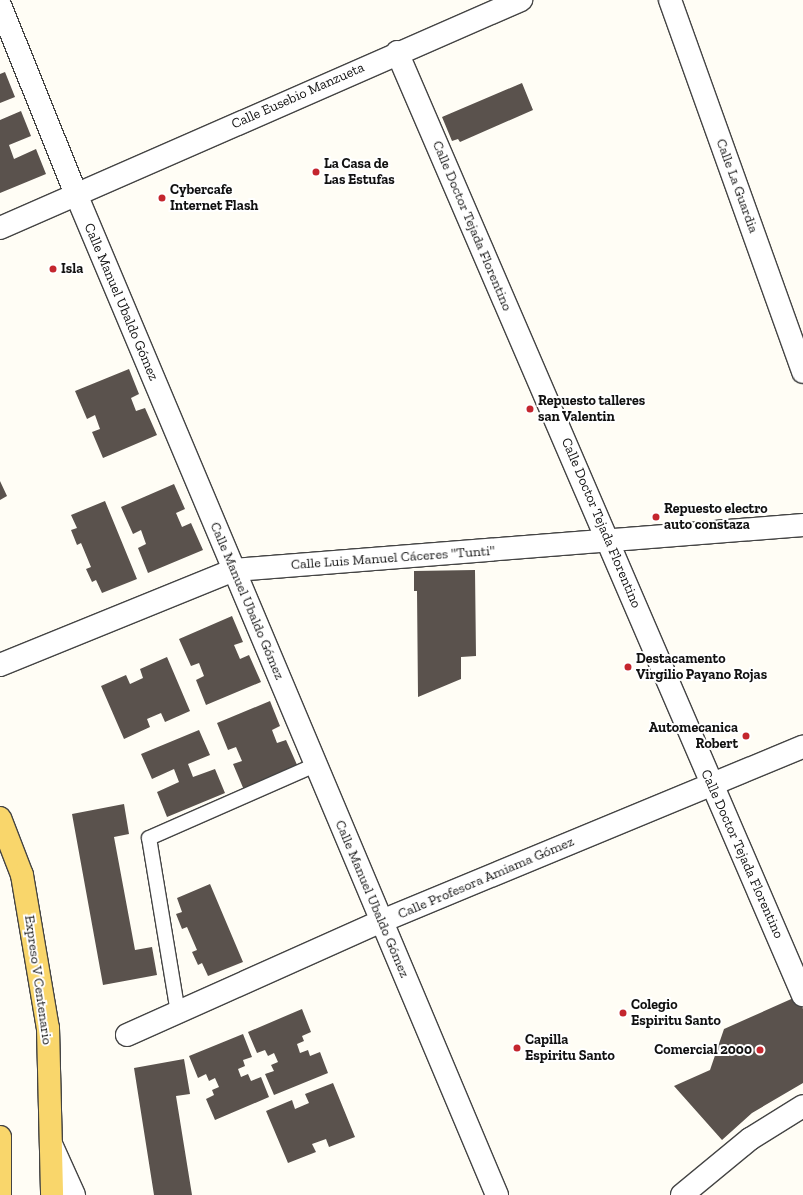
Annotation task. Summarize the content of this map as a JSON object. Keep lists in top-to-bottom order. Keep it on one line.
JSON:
{"streets":{"main road":["Expreso V Centenario"],"street":["Calle Eusebio Manzueta","Calle La Guardia","Calle Doctor Tejada Florentino","Calle Manuel Ubaldo Gómez","Calle Luis Manuel Cáceres \"Tunti\"","Calle Profesora Amiama Gómez"]},"crossings":[["Calle Eusebio Manzueta","Calle Doctor Tejada Florentino"],["Calle Eusebio Manzueta","Calle Manuel Ubaldo Gómez"],["Calle Doctor Tejada Florentino","Calle Luis Manuel Cáceres \"Tunti\""],["Calle Doctor Tejada Florentino","Calle Profesora Amiama Gómez"],["Calle Manuel Ubaldo Gómez","Calle Luis Manuel Cáceres \"Tunti\""],["Calle Manuel Ubaldo Gómez","Calle Profesora Amiama Gómez"]],"places":["La Casa de Las Estufas","Cybercafe Internet Flash","Isla","Repuesto talleres san Valentin","Repuesto electro auto constaza","Destacamento Virgilio Payano Rojas","Automecanica Robert","Colegio Espiritu Santo","Capilla Espiritu Santo","Comercial 2000"]}
